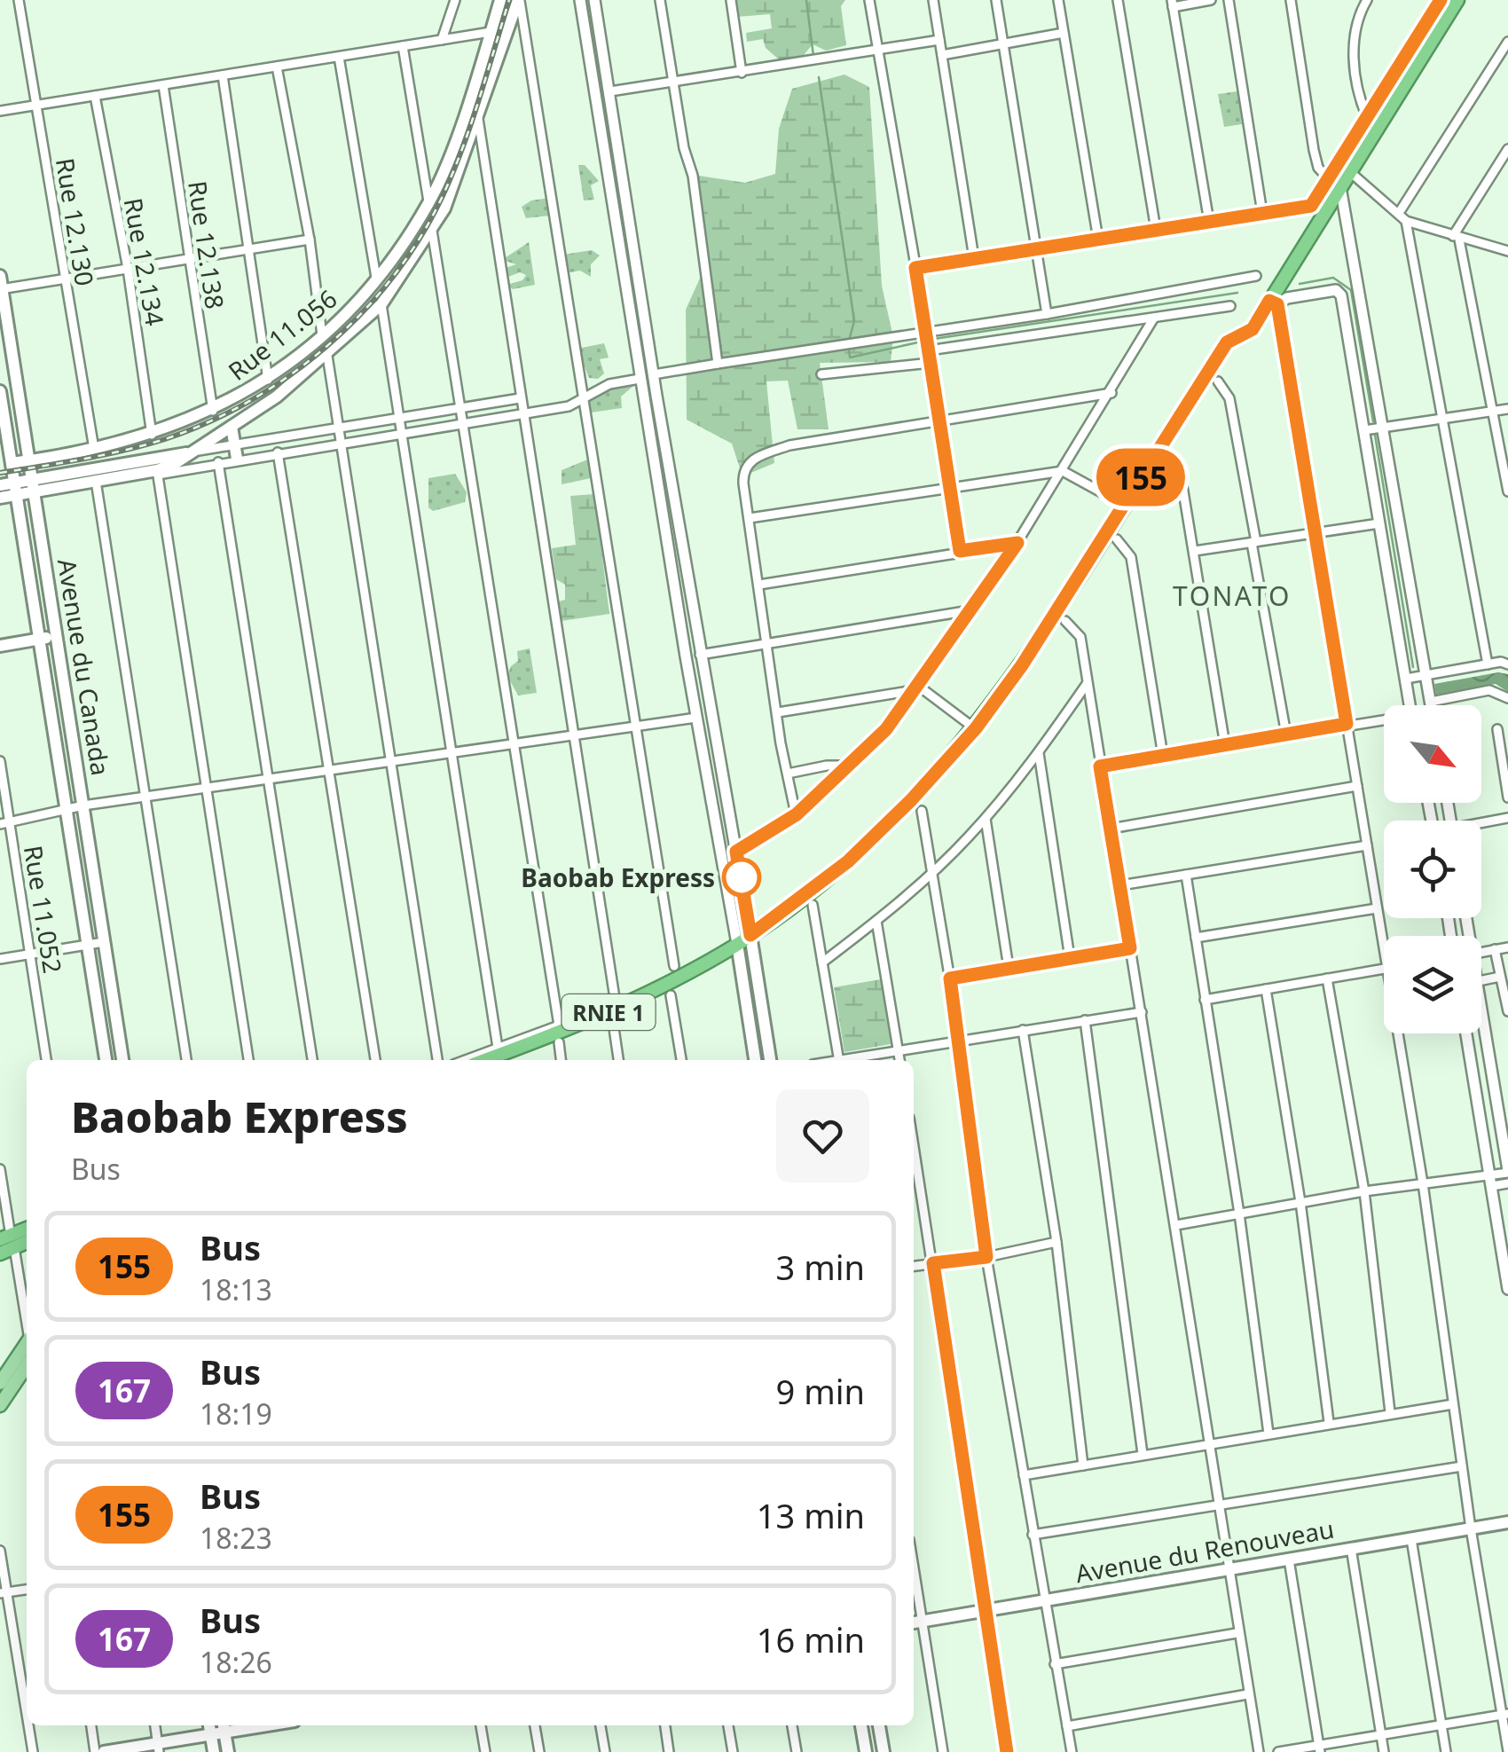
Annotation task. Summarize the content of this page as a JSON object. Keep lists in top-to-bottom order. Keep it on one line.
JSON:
{"streets":{"highway":["RNIE 1"],"main road":["Rue 11.056","Avenue du Canada","Avenue du Renouveau"],"street":["Rue 12.130","Rue 12.138","Rue 12.134","Rue 11.052"]},"crossings":[["Rue 12.130","Rue 11.056"],["Rue 12.138","Rue 11.056"],["Rue 12.134","Rue 11.056"],["Rue 11.056","Avenue du Canada"]],"districts":["TONATO"],"places":["Baobab Express"],"lines":["bus line 155"],"north":"bottom right","page":{"on_map":"155","heading":["Baobab Express","Bus"],"list":[{"mark":"155","name":"Bus","note":"18:13","value":"3 min"},{"mark":"167","name":"Bus","note":"18:19","value":"9 min"},{"mark":"155","name":"Bus","note":"18:23","value":"13 min"},{"mark":"167","name":"Bus","note":"18:26","value":"16 min"}]}}
